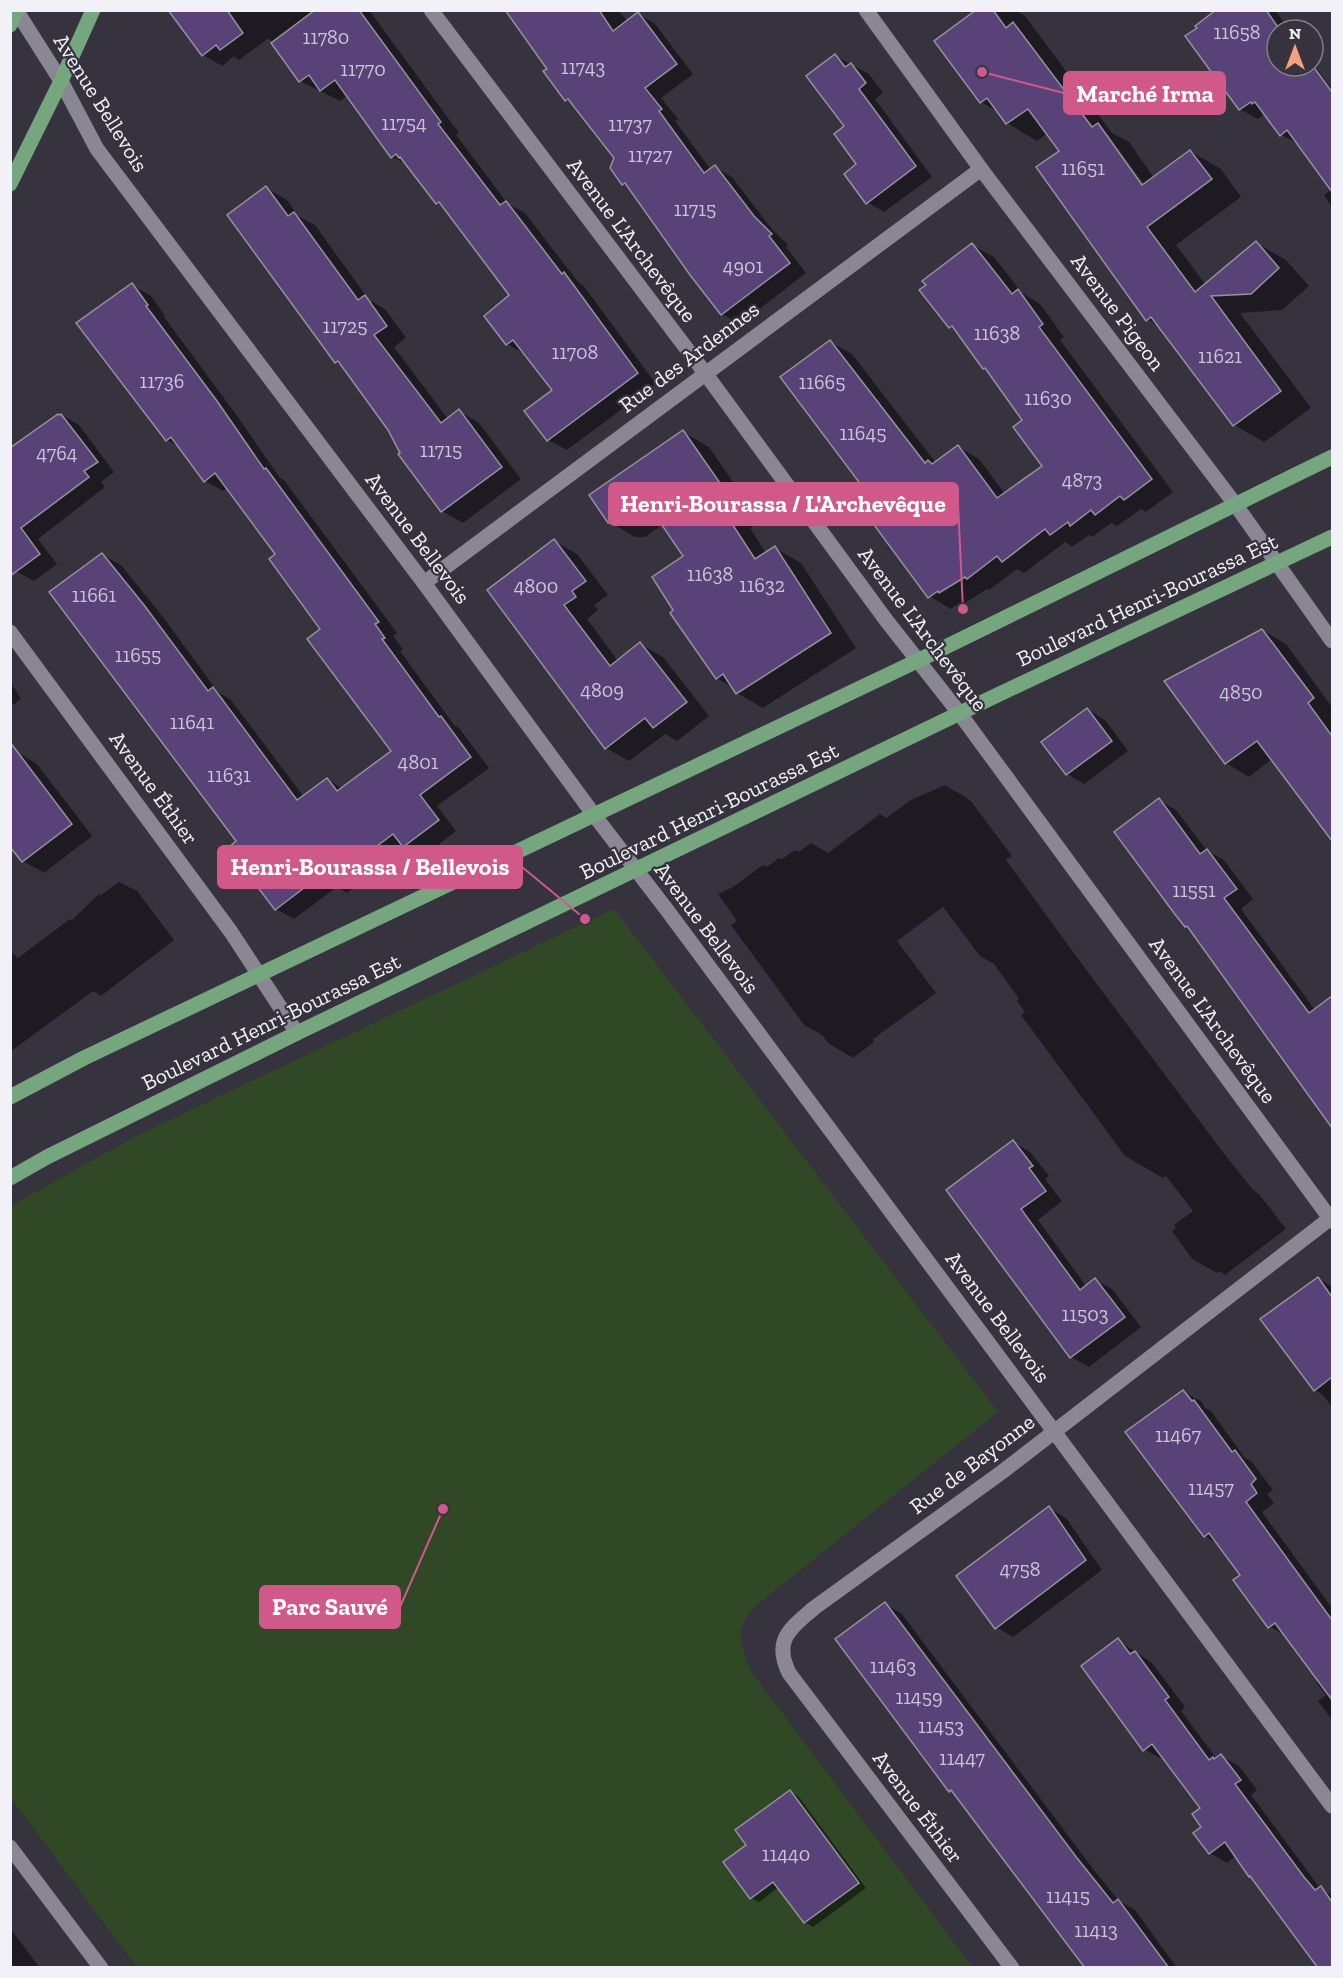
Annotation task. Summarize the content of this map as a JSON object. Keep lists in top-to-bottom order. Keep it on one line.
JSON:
{"streets":{"main road":["Boulevard Henri-Bourassa Est"],"street":["Avenue Bellevois","Avenue L'Archevêque","Avenue Pigeon","Rue des Ardennes","Avenue Éthier","Rue de Bayonne"]},"crossings":[["Avenue Bellevois","Rue des Ardennes"],["Avenue Bellevois","Boulevard Henri-Bourassa Est"],["Avenue Bellevois","Rue de Bayonne"],["Avenue L'Archevêque","Rue des Ardennes"],["Avenue L'Archevêque","Boulevard Henri-Bourassa Est"],["Avenue L'Archevêque","Rue de Bayonne"],["Avenue Pigeon","Rue des Ardennes"],["Avenue Pigeon","Boulevard Henri-Bourassa Est"],["Boulevard Henri-Bourassa Est","Avenue Éthier"],["Avenue Éthier","Rue de Bayonne"]],"places":["Marché Irma","Henri-Bourassa / L'Archevêque","Henri-Bourassa / Bellevois","Parc Sauvé"],"house_numbers":["11658","11780","11743","11770","11754","11737","11727","11651","11715","4901","11725","11638","11708","11621","11736","11665","11630","11645","11715","4764","4873","11638","11632","4800","11661","11655","4809","4850","11641","4801","11631","11551","11503","11467","11457","4758","11463","11459","11453","11447","11440","11415","11413"],"north":"top"}
